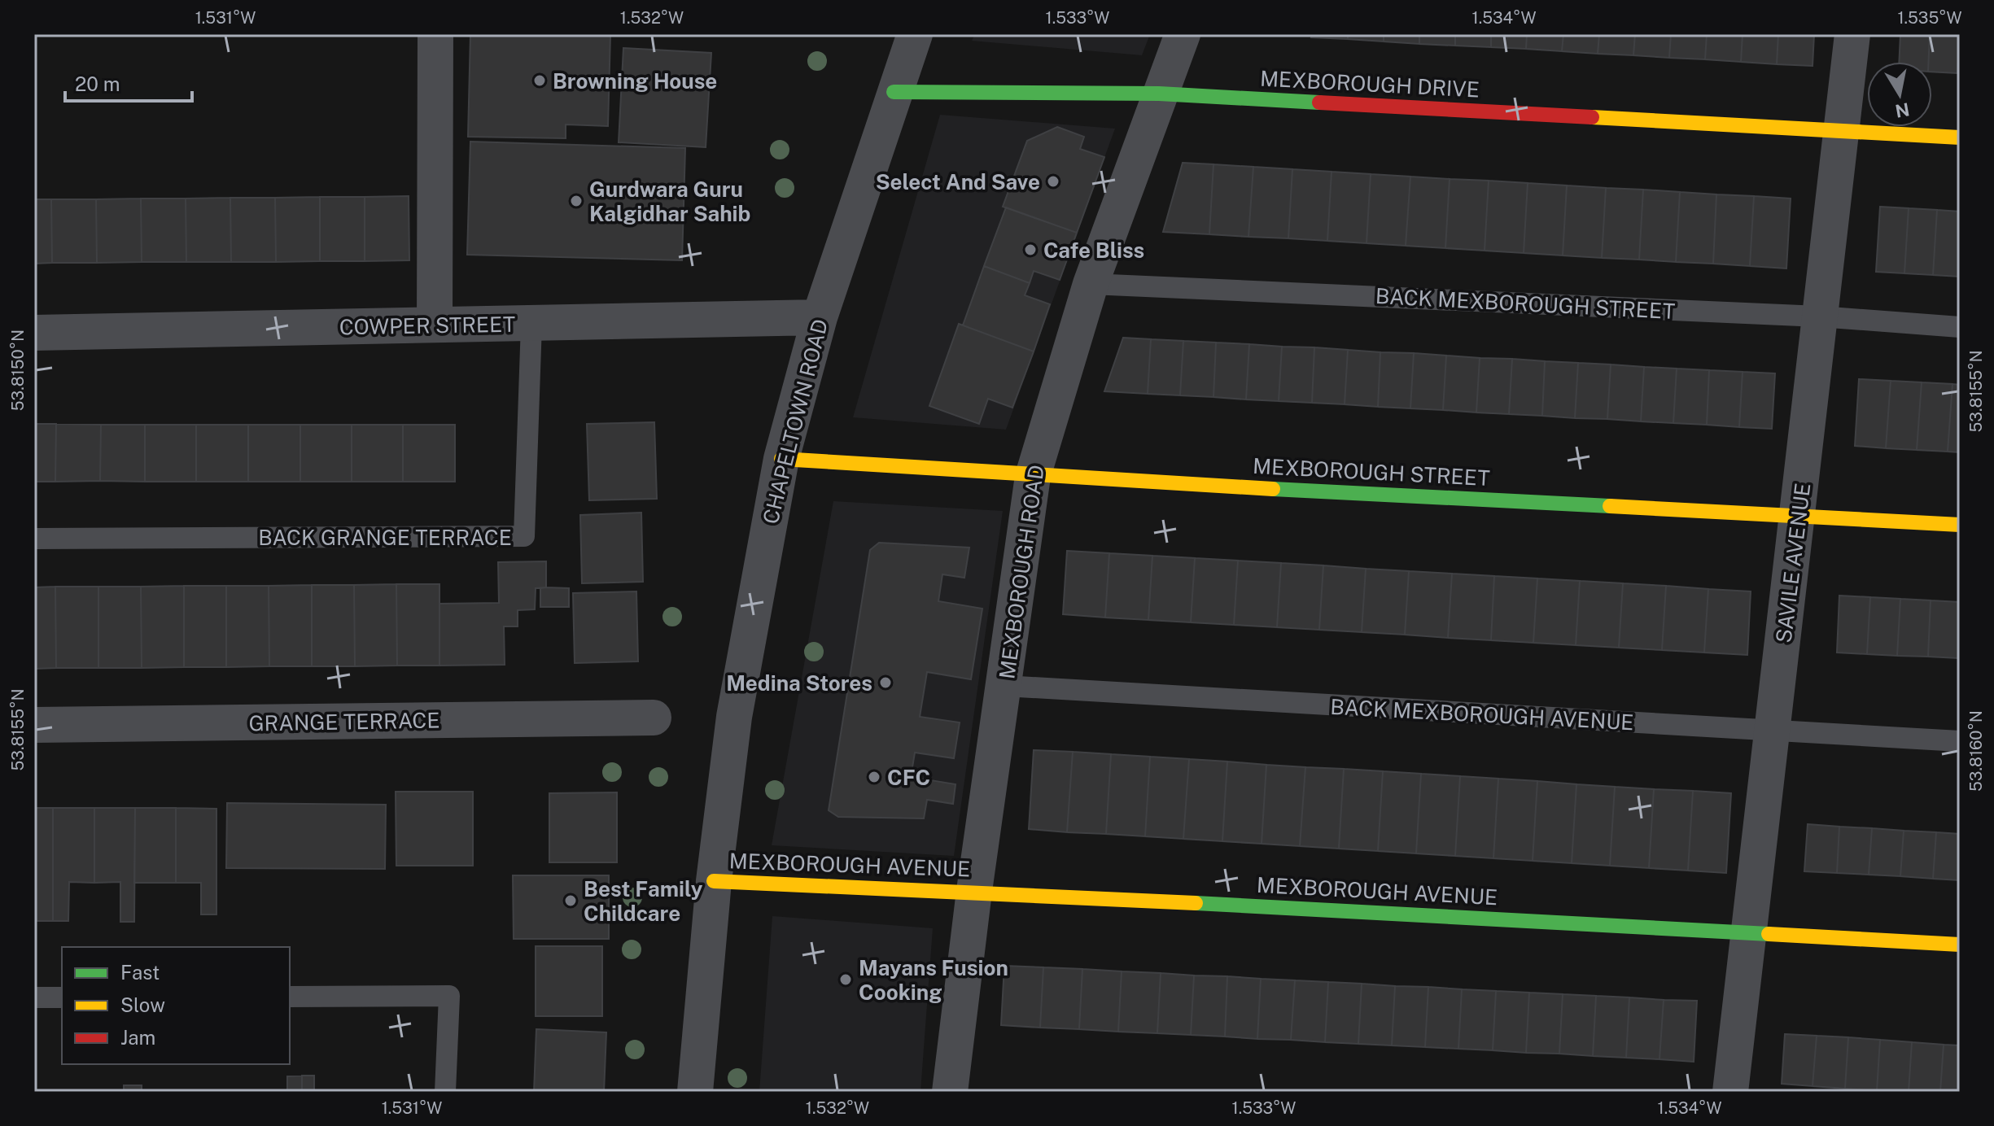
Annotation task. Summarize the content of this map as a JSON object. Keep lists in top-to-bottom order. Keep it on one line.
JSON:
{"streets":{"street":["MEXBOROUGH DRIVE","COWPER STREET","CHAPELTOWN ROAD","MEXBOROUGH STREET","SAVILE AVENUE","MEXBOROUGH ROAD","GRANGE TERRACE","MEXBOROUGH AVENUE"],"lane":["BACK MEXBOROUGH STREET","BACK GRANGE TERRACE","BACK MEXBOROUGH AVENUE"]},"crossings":[["MEXBOROUGH DRIVE","CHAPELTOWN ROAD"],["MEXBOROUGH DRIVE","SAVILE AVENUE"],["MEXBOROUGH DRIVE","MEXBOROUGH ROAD"],["BACK MEXBOROUGH STREET","SAVILE AVENUE"],["BACK MEXBOROUGH STREET","MEXBOROUGH ROAD"],["COWPER STREET","CHAPELTOWN ROAD"],["COWPER STREET","BACK GRANGE TERRACE"],["CHAPELTOWN ROAD","MEXBOROUGH STREET"],["CHAPELTOWN ROAD","MEXBOROUGH AVENUE"],["MEXBOROUGH STREET","SAVILE AVENUE"],["MEXBOROUGH STREET","MEXBOROUGH ROAD"],["SAVILE AVENUE","BACK MEXBOROUGH AVENUE"],["SAVILE AVENUE","MEXBOROUGH AVENUE"],["MEXBOROUGH ROAD","BACK MEXBOROUGH AVENUE"],["MEXBOROUGH ROAD","MEXBOROUGH AVENUE"]],"places":["Browning House","Select And Save","Gurdwara Guru Kalgidhar Sahib","Cafe Bliss","Medina Stores","CFC","Best Family Childcare","Mayans Fusion Cooking"],"legend":["Fast","Slow","Jam"],"scale_bar":"20 m","north":"bottom","coordinates":["1.531°W","1.532°W","1.533°W","1.534°W","1.535°W","53.8150°N","53.8155°N","53.8160°N"]}
